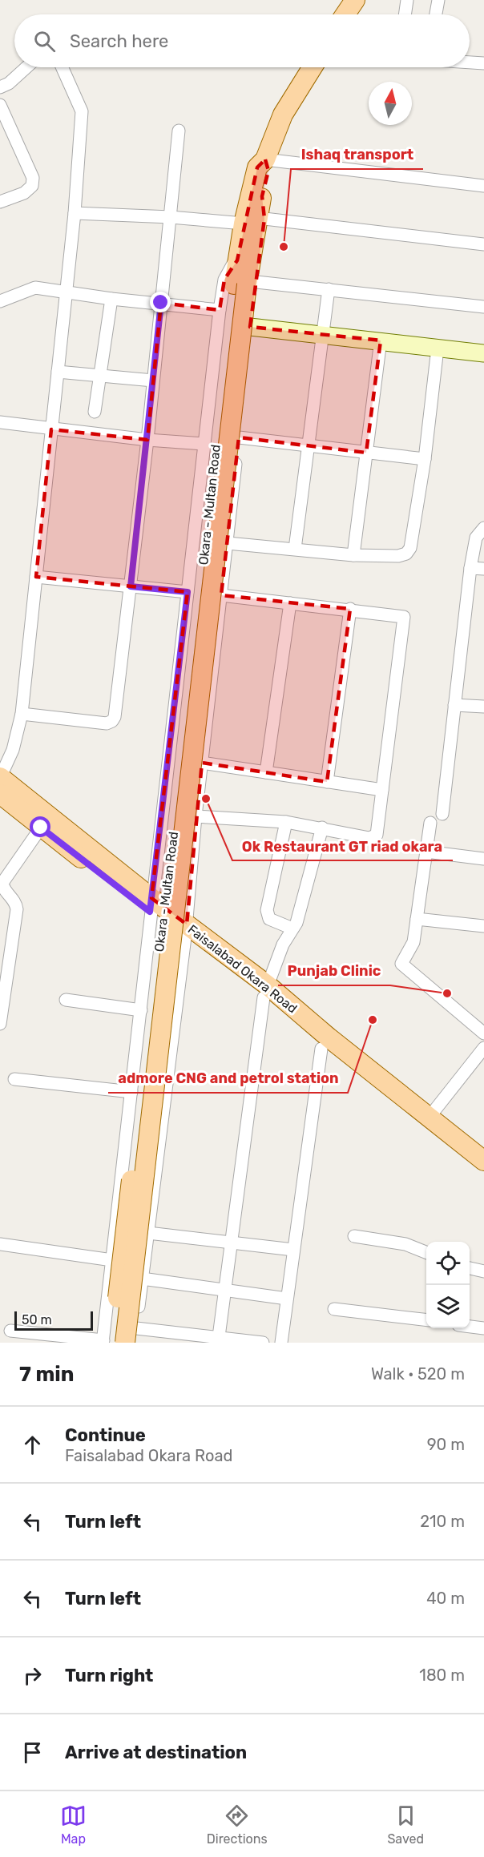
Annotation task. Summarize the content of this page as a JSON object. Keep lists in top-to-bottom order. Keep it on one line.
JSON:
{"streets":{"main road":["Okara - Multan Road","Faisalabad Okara Road"]},"places":["Ishaq transport","Ok Restaurant GT riad okara","Punjab Clinic","admore CNG and petrol station"],"scale_bar":"50 m","north":"top","page":{"search":"Search here","scale":"50 m","heading":["7 min","Walk · 520 m"],"list":[["Continue","Faisalabad Okara Road","90 m"],["Turn left","210 m"],["Turn left","40 m"],["Turn right","180 m"],"Arrive at destination"],"nav":["Map","Directions","Saved"]}}
